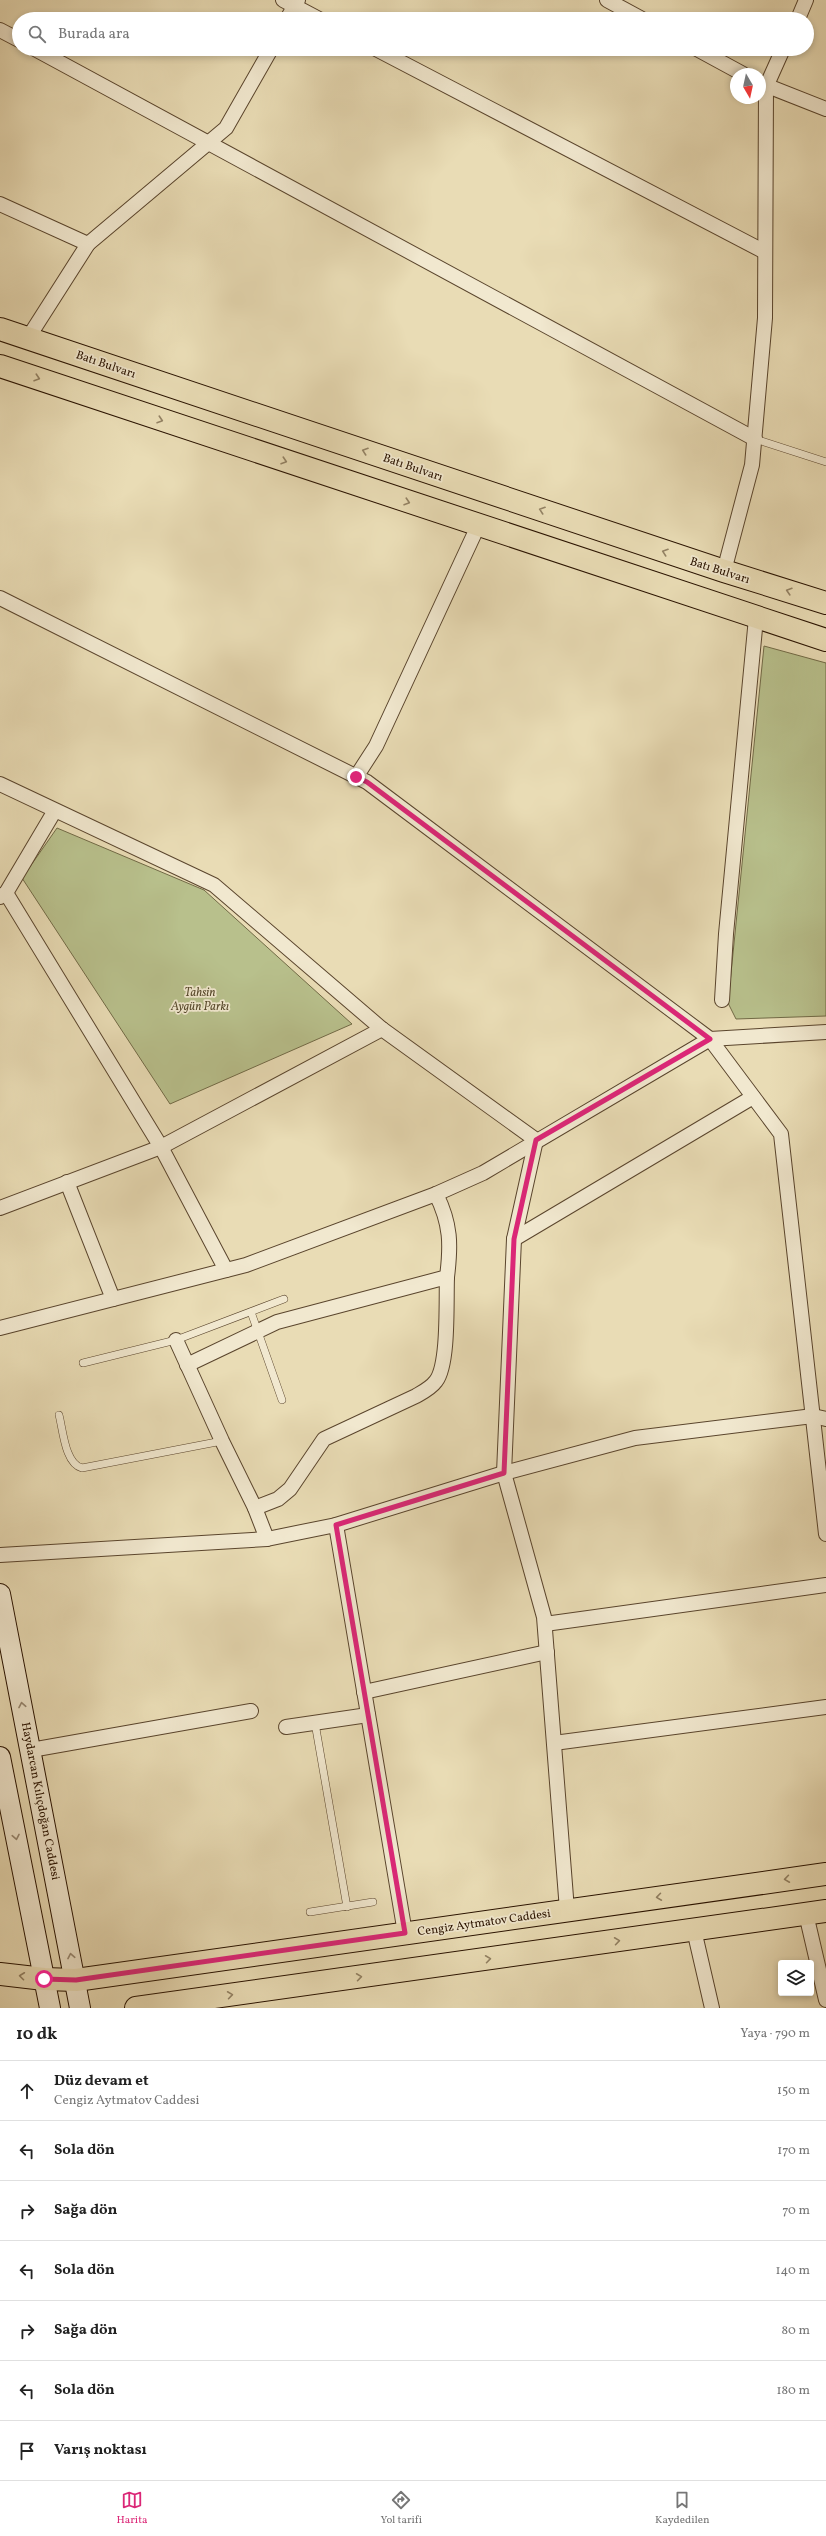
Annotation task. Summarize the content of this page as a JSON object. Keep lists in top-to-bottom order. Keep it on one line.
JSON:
{"streets":{"main road":["Batı Bulvarı","Haydarcan Kılıçdoğan Caddesi","Cengiz Aytmatov Caddesi"]},"crossings":[["Haydarcan Kılıçdoğan Caddesi","Cengiz Aytmatov Caddesi"]],"parks":["Tahsin Aygün Parkı"],"north":"bottom","page":{"search":"Burada ara","heading":["10 dk","Yaya · 790 m"],"list":[["Düz devam et","Cengiz Aytmatov Caddesi","150 m"],["Sola dön","170 m"],["Sağa dön","70 m"],["Sola dön","140 m"],["Sağa dön","80 m"],["Sola dön","180 m"],"Varış noktası"],"nav":["Harita","Yol tarifi","Kaydedilen"]}}
